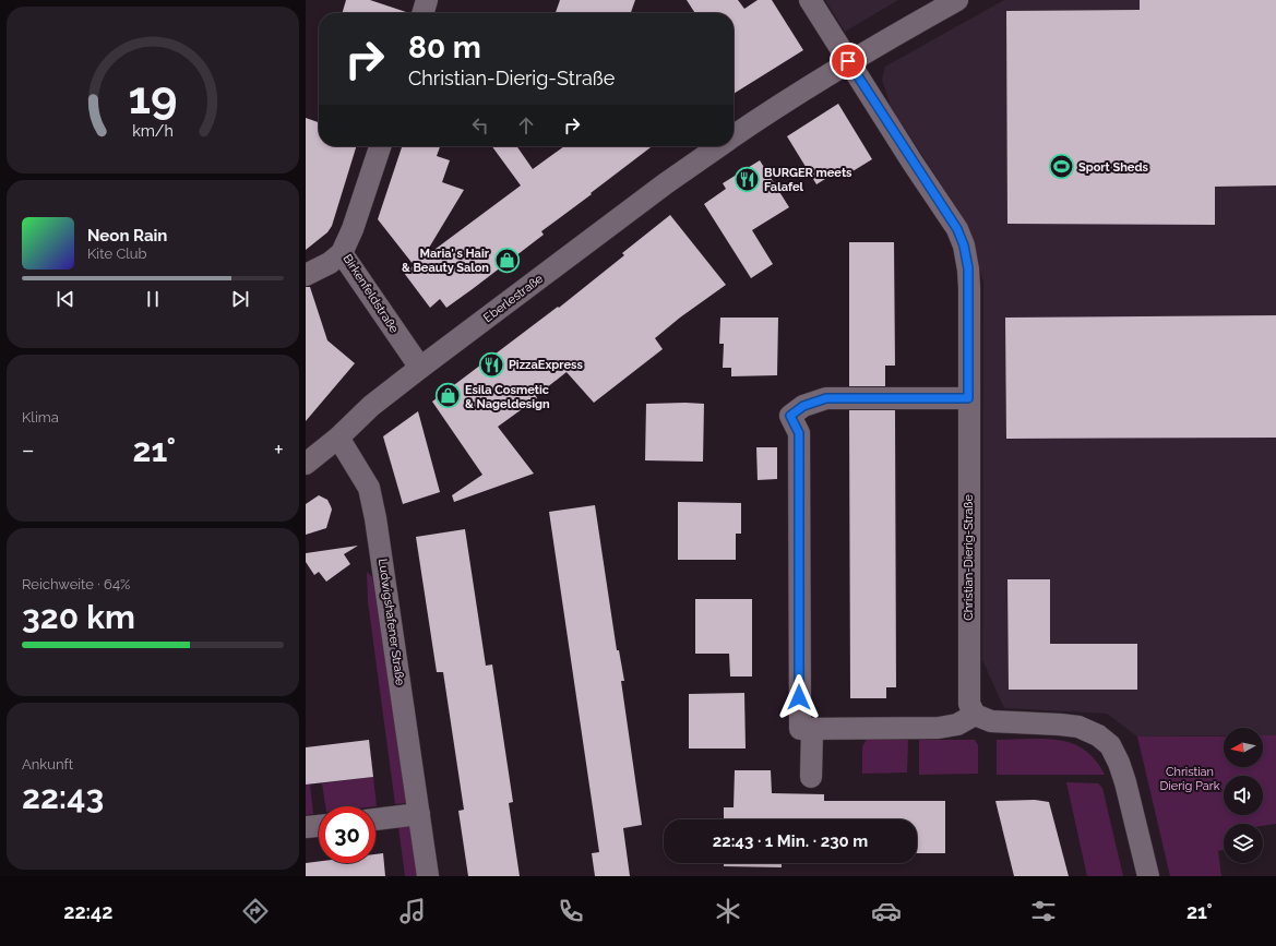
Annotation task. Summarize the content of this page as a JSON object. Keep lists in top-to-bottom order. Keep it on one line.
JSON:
{"streets":{"street":["Birkenfeldstraße","Eberlestraße","Christian-Dierig-Straße","Ludwigshafener Straße"]},"crossings":[["Birkenfeldstraße","Eberlestraße"],["Eberlestraße","Christian-Dierig-Straße"],["Eberlestraße","Ludwigshafener Straße"]],"parks":["Christian Dierig Park"],"places":{"sports":["Sport Sheds"],"restaurant":["BURGER meets Falafel","PizzaExpress"],"shop":["Maria' s Hair & Beauty Salon","Esila Cosmetic & Nageldesign"]},"north":"left","page":{"turn":["80 m","Christian-Dierig-Straße"],"song":["Neon Rain","Kite Club"],"tile":["Klima",["Reichweite · 64%","320 km"],["Ankunft","22:43"]],"heat":["−","21°","+"],"limit":"30","trip":"22:43 · 1 Min. · 230 m","tabs":["22:42","21°"],"gauge":["19","km/h"]}}
